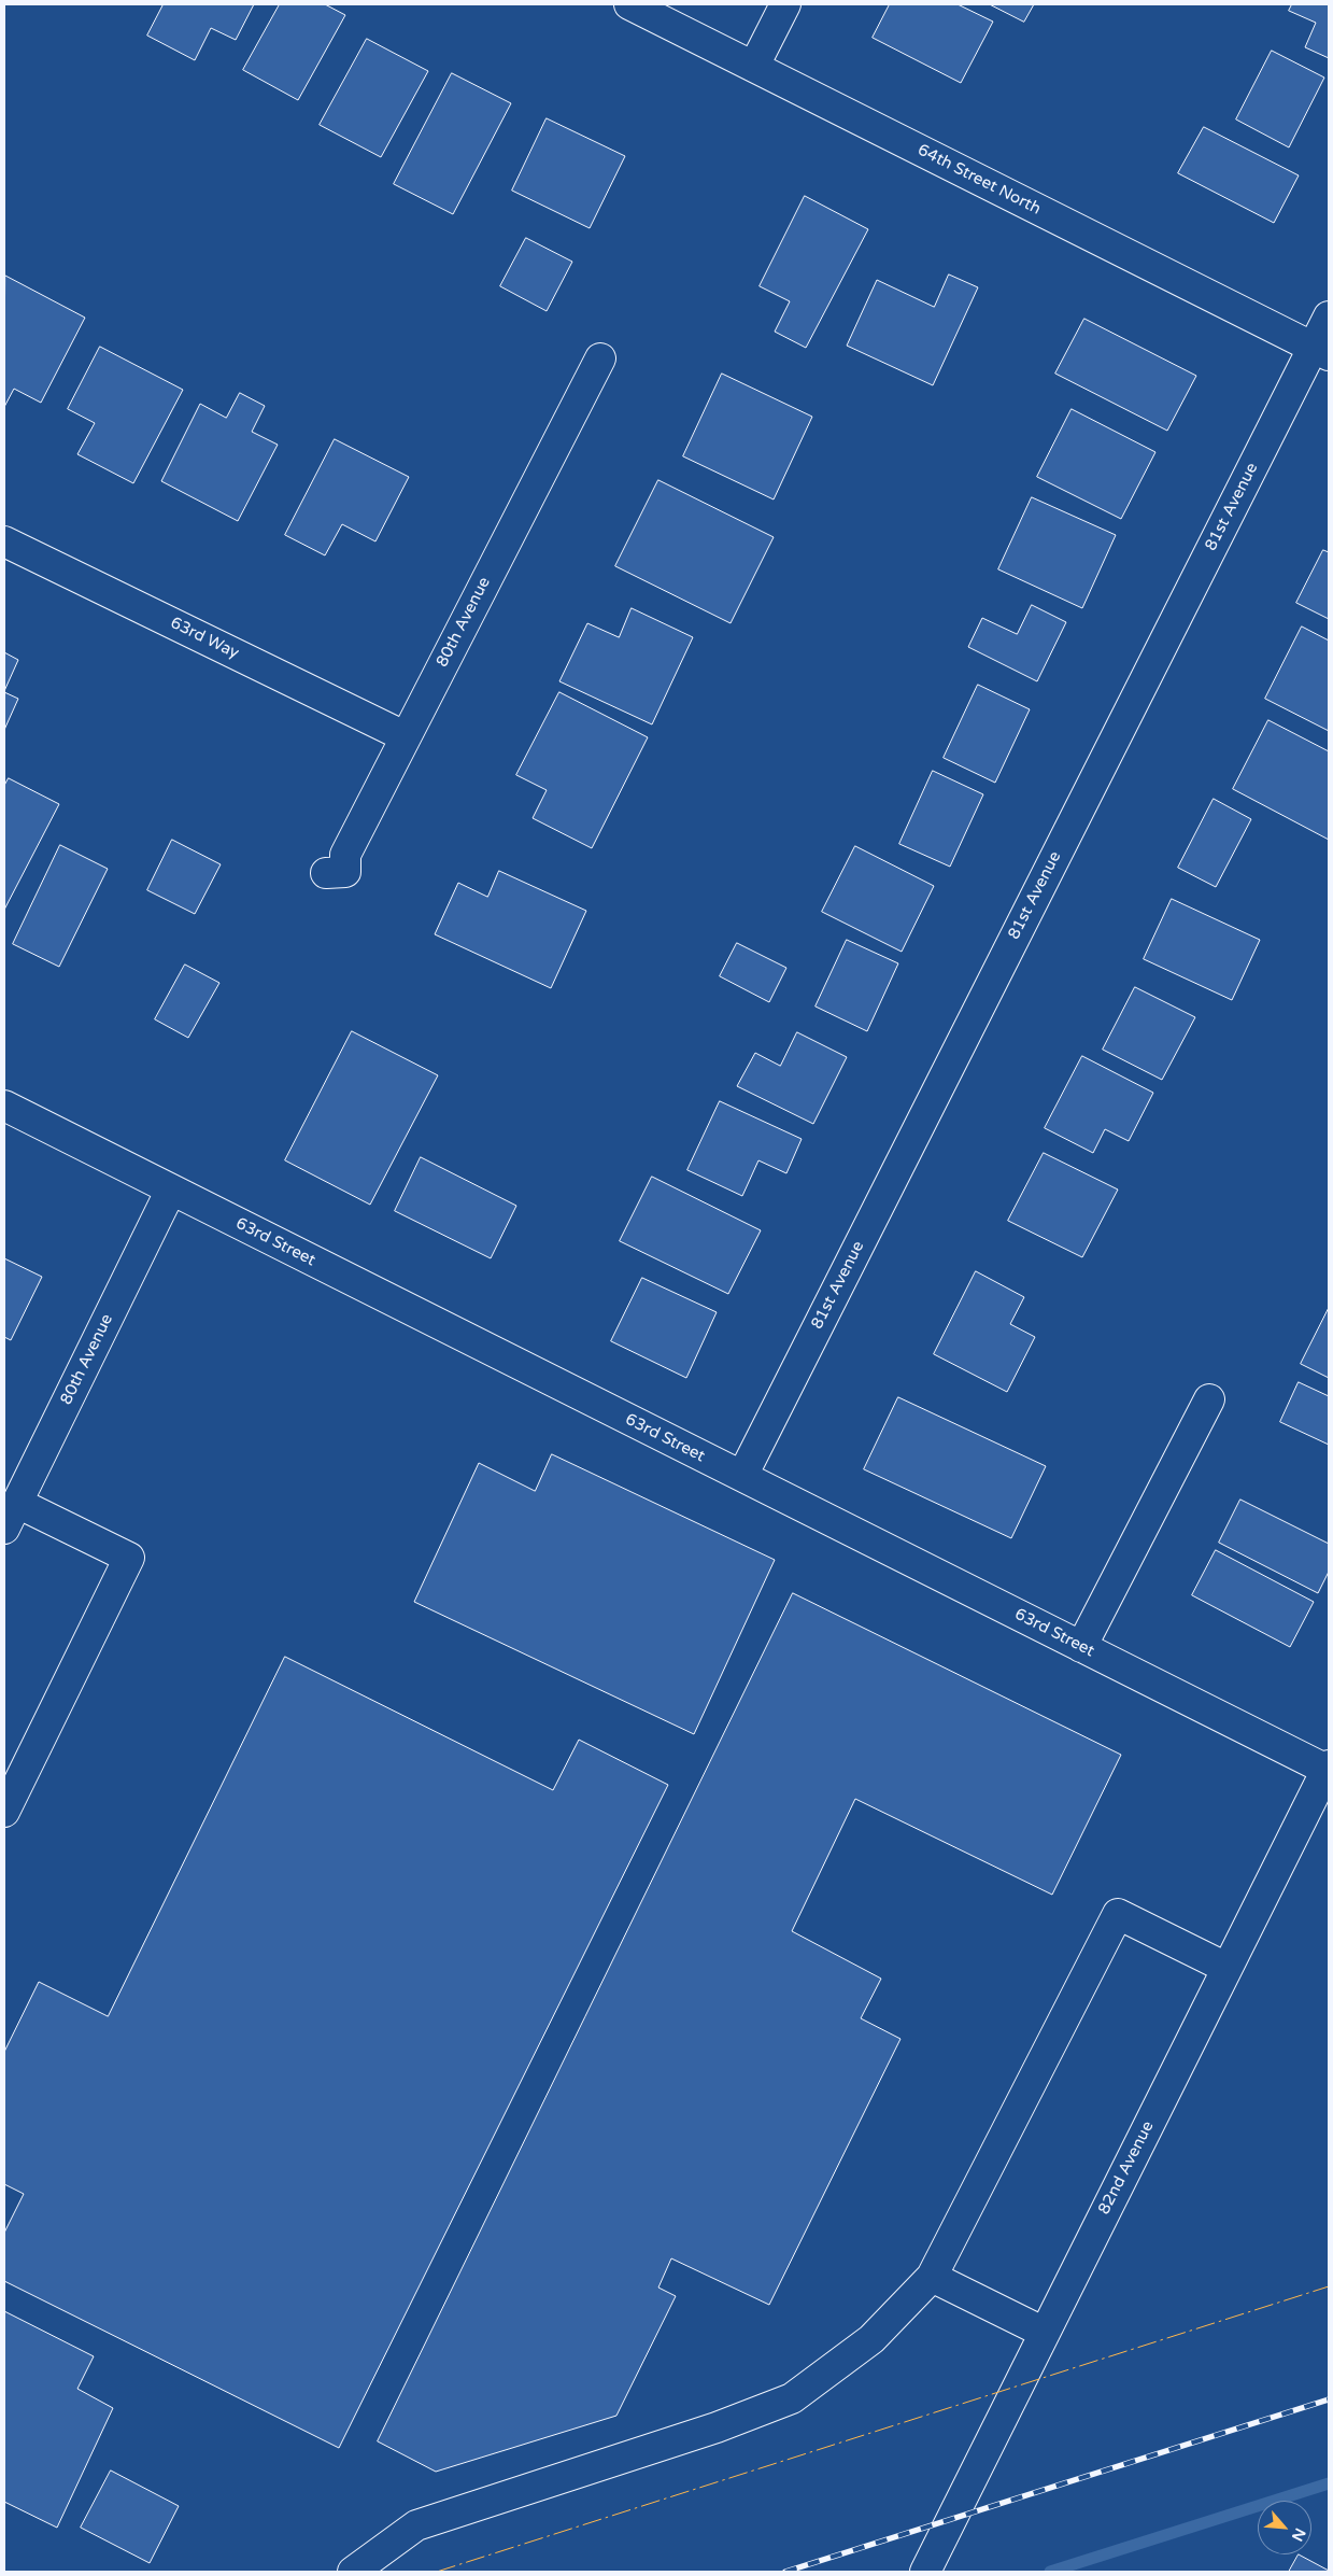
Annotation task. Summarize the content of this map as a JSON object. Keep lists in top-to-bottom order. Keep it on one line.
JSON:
{"streets":{"street":["64th Street North","81st Avenue","80th Avenue","63rd Way","63rd Street","82nd Avenue"]},"crossings":[["64th Street North","81st Avenue"],["81st Avenue","63rd Street"],["80th Avenue","63rd Way"],["80th Avenue","63rd Street"],["63rd Street","82nd Avenue"]],"north":"bottom right"}
